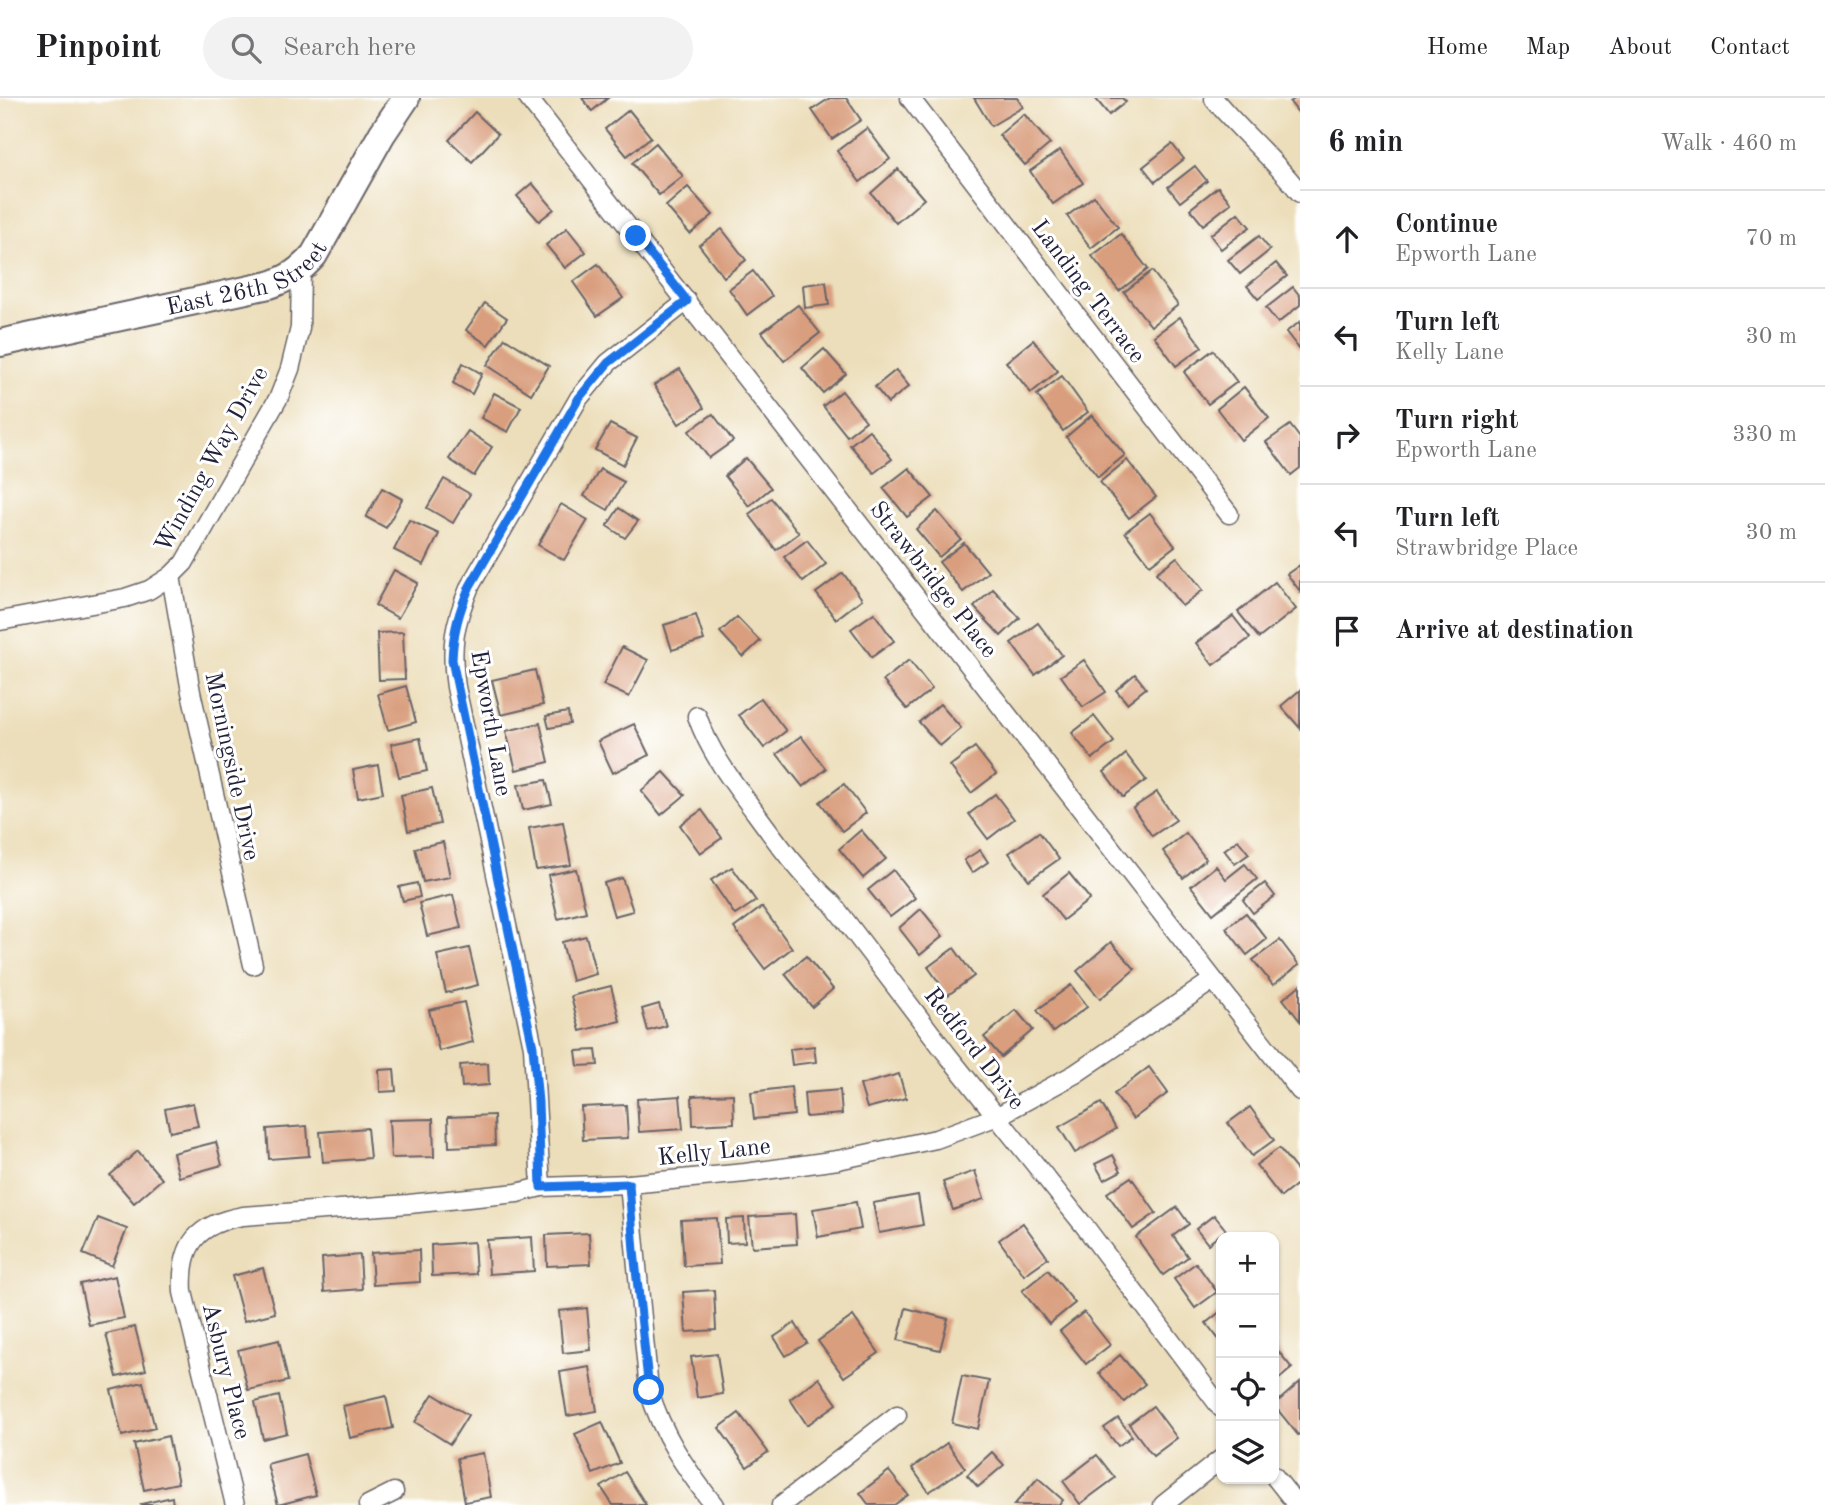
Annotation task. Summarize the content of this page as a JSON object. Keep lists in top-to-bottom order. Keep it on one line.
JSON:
{"streets":{"street":["East 26th Street","Landing Terrace","Winding Way Drive","Strawbridge Place","Epworth Lane","Morningside Drive","Redford Drive","Kelly Lane","Asbury Place"]},"crossings":[["East 26th Street","Winding Way Drive"],["Winding Way Drive","Morningside Drive"],["Strawbridge Place","Epworth Lane"],["Strawbridge Place","Kelly Lane"],["Epworth Lane","Kelly Lane"],["Redford Drive","Kelly Lane"],["Kelly Lane","Asbury Place"]],"page":{"header":"Pinpoint","search":"Search here","nav":["Home","Map","About","Contact"],"heading":["6 min","Walk · 460 m"],"list":[["Continue","Epworth Lane","70 m"],["Turn left","Kelly Lane","30 m"],["Turn right","Epworth Lane","330 m"],["Turn left","Strawbridge Place","30 m"],"Arrive at destination"],"map_buttons":["+","−"]}}
